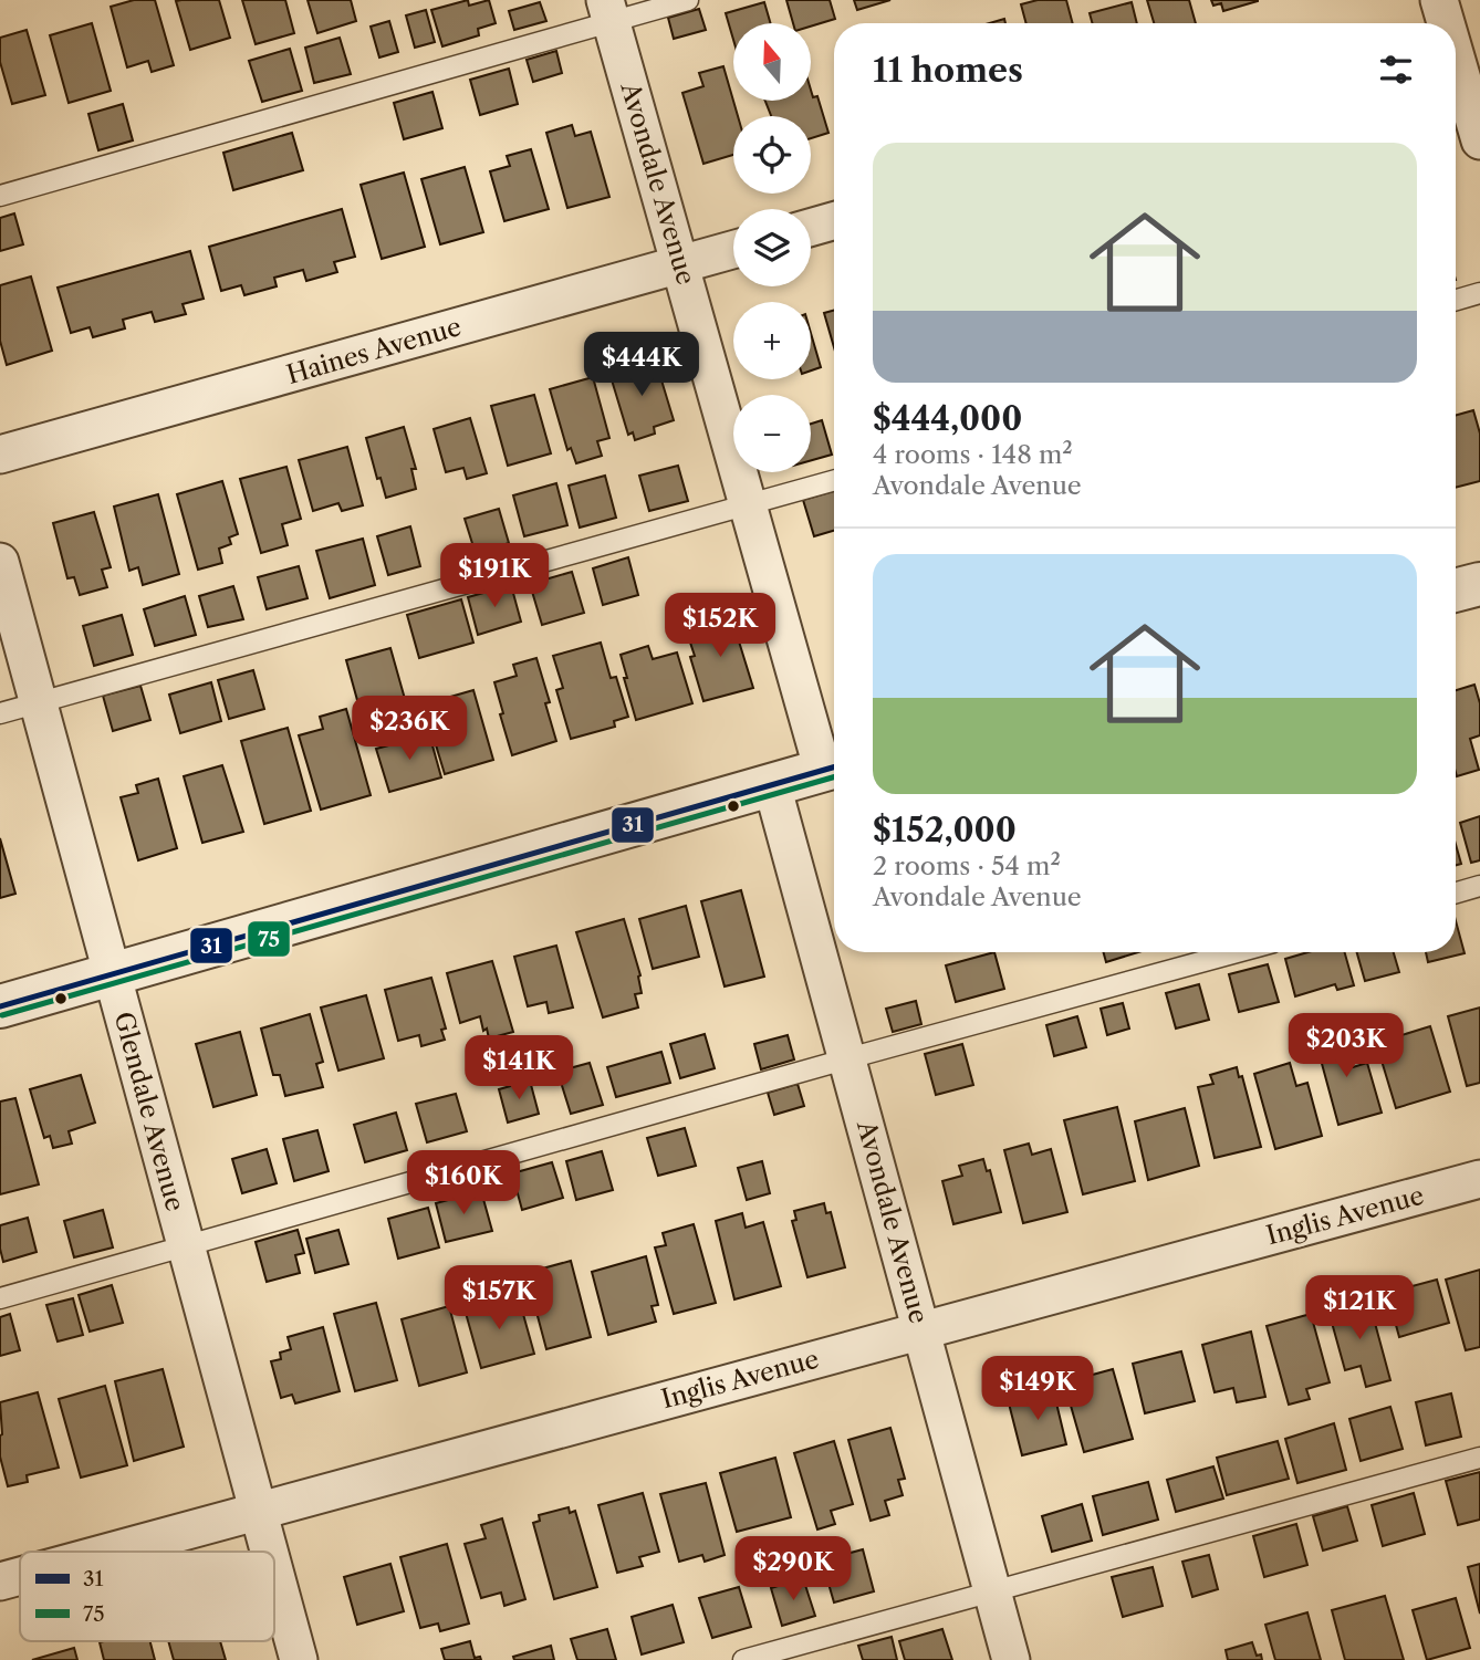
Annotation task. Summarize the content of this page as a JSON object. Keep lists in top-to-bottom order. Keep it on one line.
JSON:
{"streets":{"street":["Avondale Avenue","Haines Avenue","Glendale Avenue","Inglis Avenue"]},"crossings":[["Avondale Avenue","Haines Avenue"],["Avondale Avenue","Inglis Avenue"],["Glendale Avenue","Inglis Avenue"]],"lines":["transit line 31","transit line 75"],"legend":["31","75"],"north":"top","page":{"map_buttons":["+","−"],"heading":"11 homes","list":[{"name":"$444,000","note":"4 rooms · 148 m² · Avondale Avenue"},{"name":"$152,000","note":"2 rooms · 54 m² · Avondale Avenue"}],"price":["$444K","$191K","$152K","$236K","$203K","$141K","$160K","$157K","$121K","$149K","$290K"]}}
